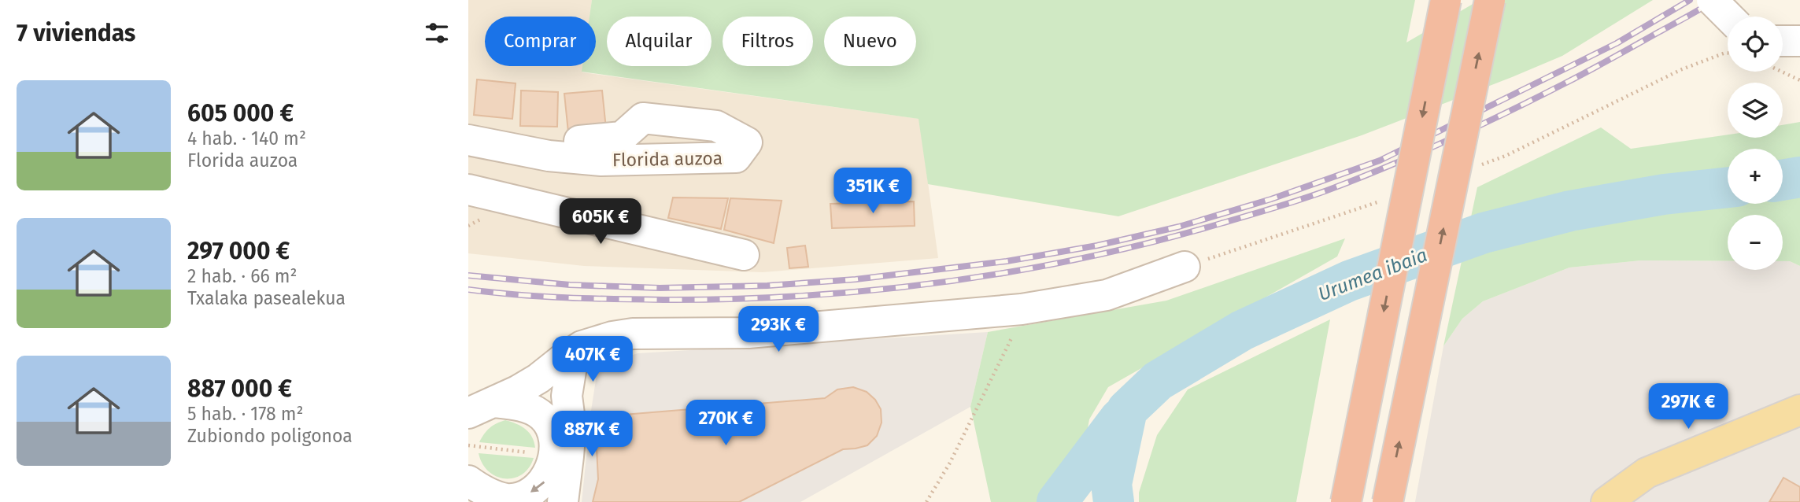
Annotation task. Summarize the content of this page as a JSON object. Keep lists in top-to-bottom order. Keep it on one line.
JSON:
{"streets":{"street":["Florida auzoa"]},"water":["Urumea ibaia"],"page":{"heading":"7 viviendas","map_buttons":["+","−"],"chip":["Comprar","Alquilar","Filtros","Nuevo"],"list":[{"name":"605 000 €","note":"4 hab. · 140 m² · Florida auzoa"},{"name":"297 000 €","note":"2 hab. · 66 m² · Txalaka pasealekua"},{"name":"887 000 €","note":"5 hab. · 178 m² · Zubiondo poligonoa"}],"price":["351K €","605K €","293K €","407K €","297K €","270K €","887K €"]}}
